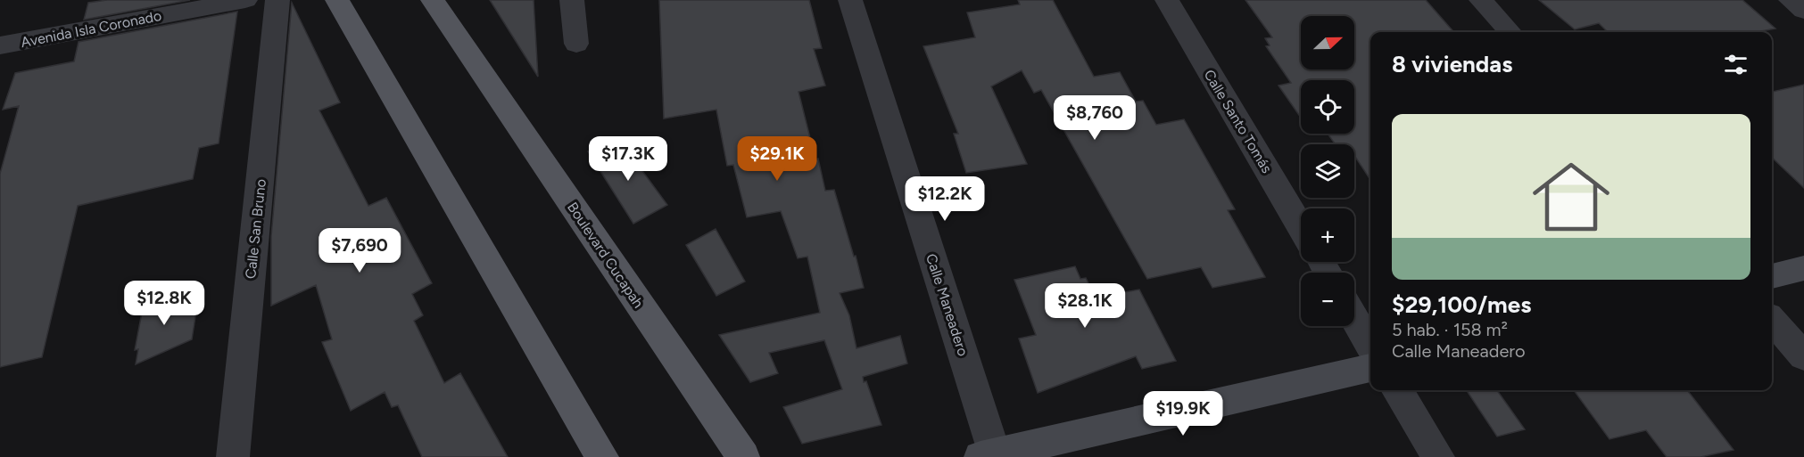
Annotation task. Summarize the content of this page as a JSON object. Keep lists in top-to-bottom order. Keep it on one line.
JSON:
{"streets":{"main road":["Boulevard Cucapah"],"street":["Avenida Isla Coronado","Calle Santo Tomás","Calle San Bruno","Calle Maneadero"]},"north":"right","page":{"map_buttons":["+","−"],"heading":"8 viviendas","price":["$8,760","$17.3K","$29.1K","$12.2K","$7,690","$12.8K","$28.1K","$19.9K"],"list":[{"name":"$29,100/mes","note":"5 hab. · 158 m² · Calle Maneadero"}]}}
